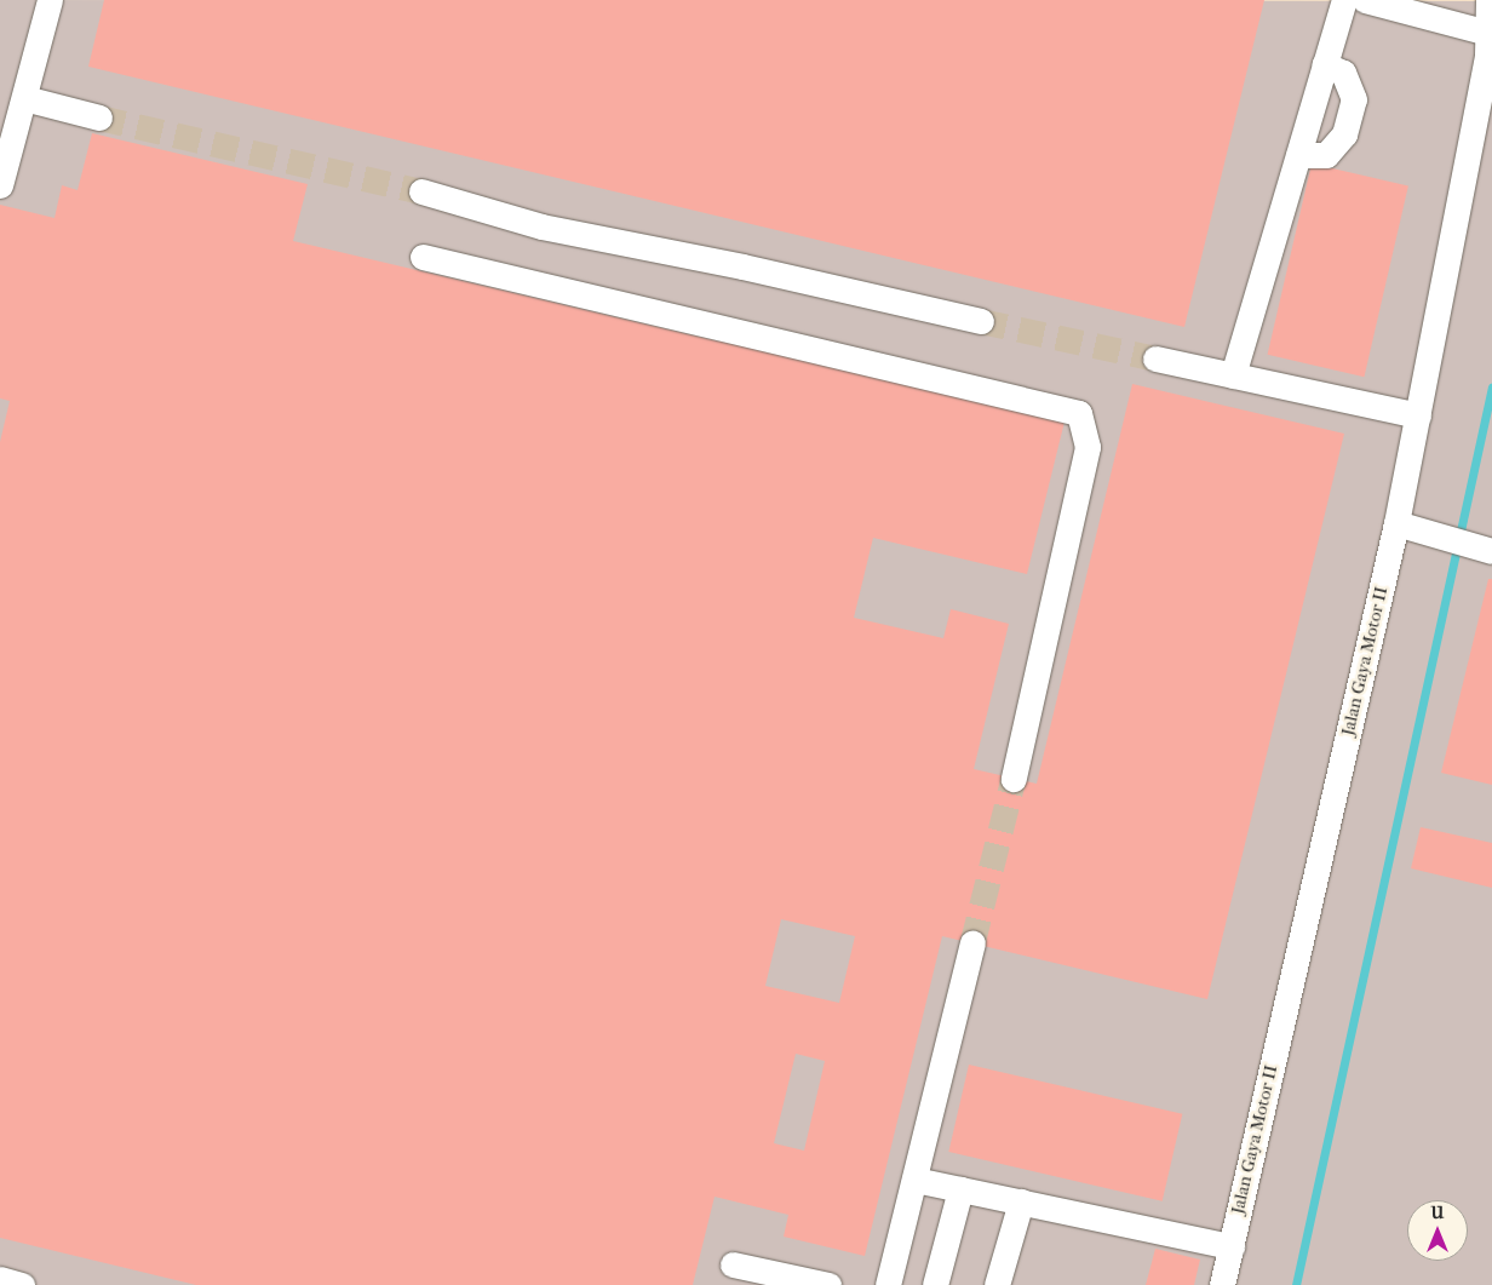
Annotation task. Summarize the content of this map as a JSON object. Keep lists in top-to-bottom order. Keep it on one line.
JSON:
{"streets":{"street":["Jalan Gaya Motor II"]},"north":"top"}
